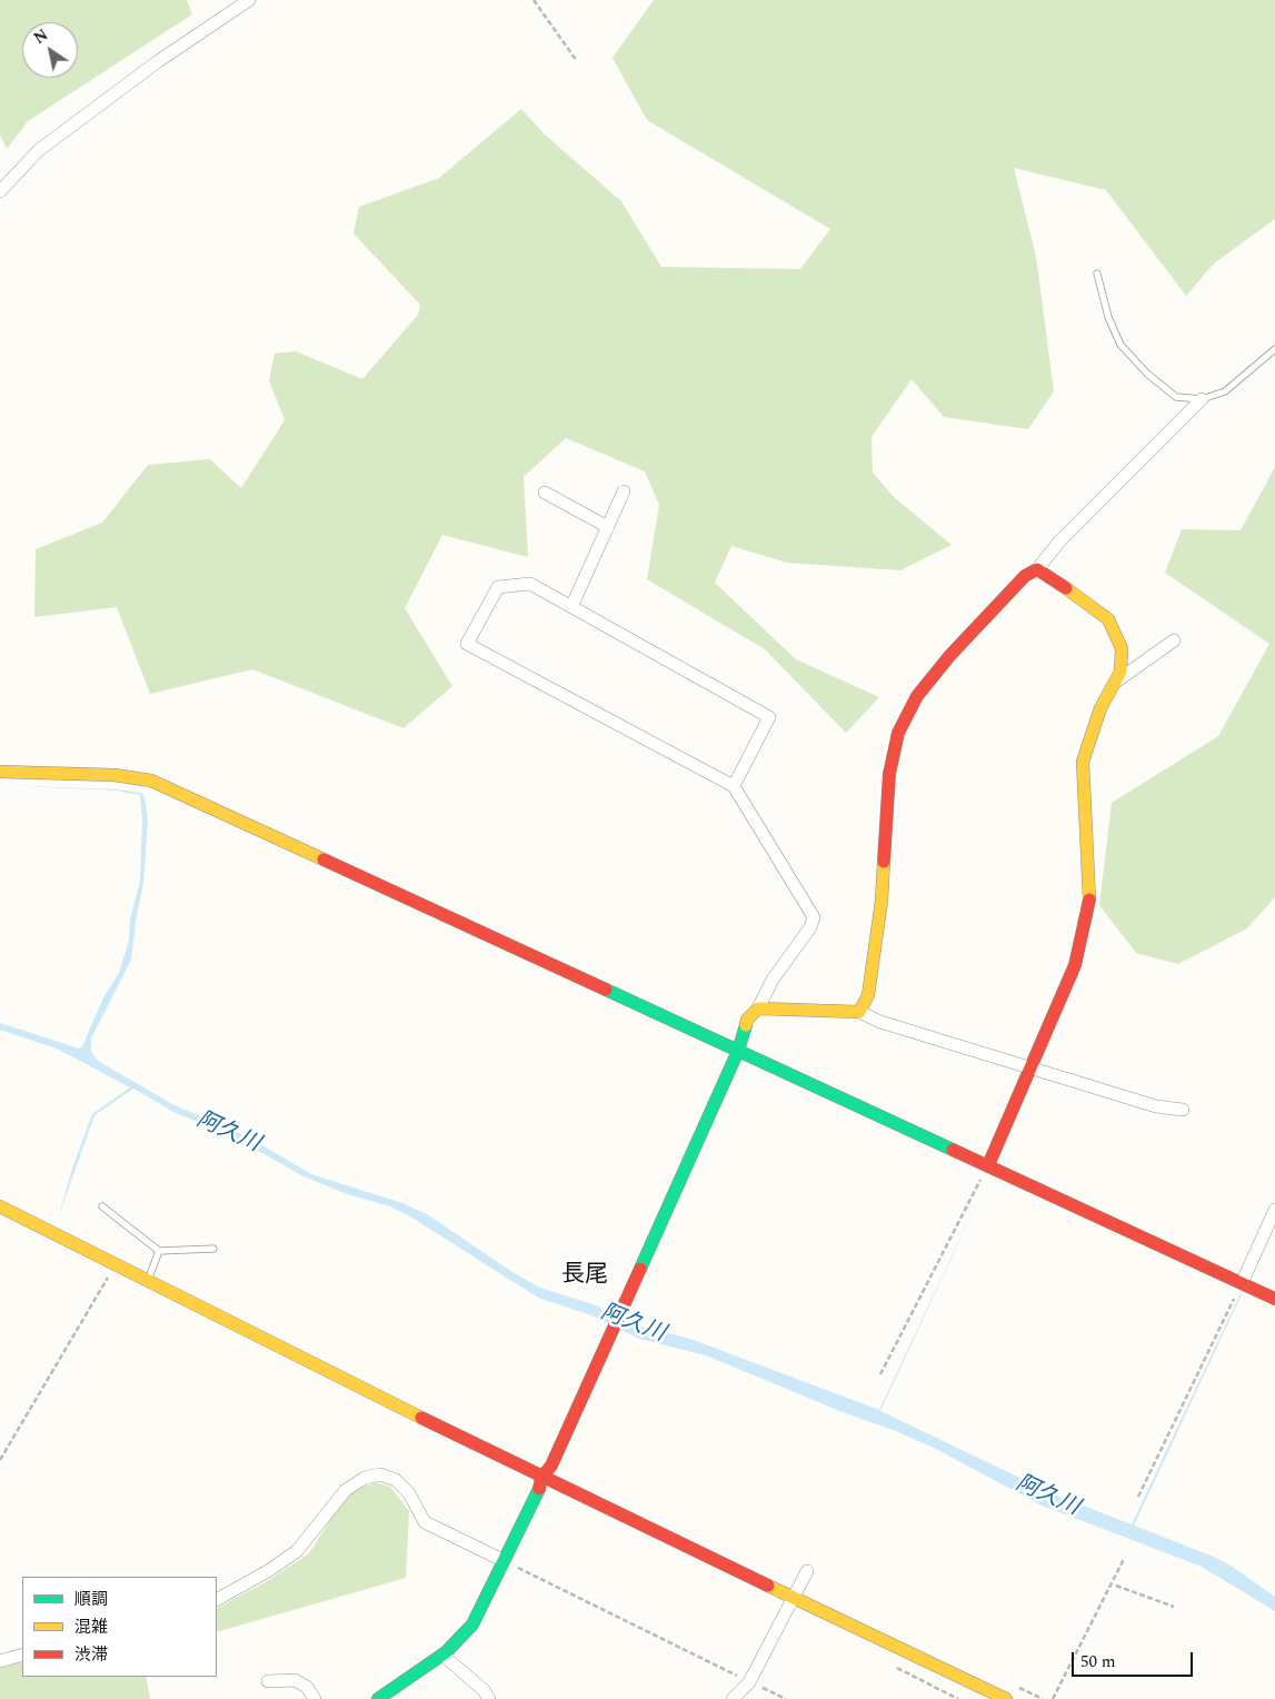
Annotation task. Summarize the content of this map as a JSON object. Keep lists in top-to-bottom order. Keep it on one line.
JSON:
{"districts":["長尾"],"water":["阿久川"],"legend":["順調","混雑","渋滞"],"scale_bar":"50 m","north":"top left"}
